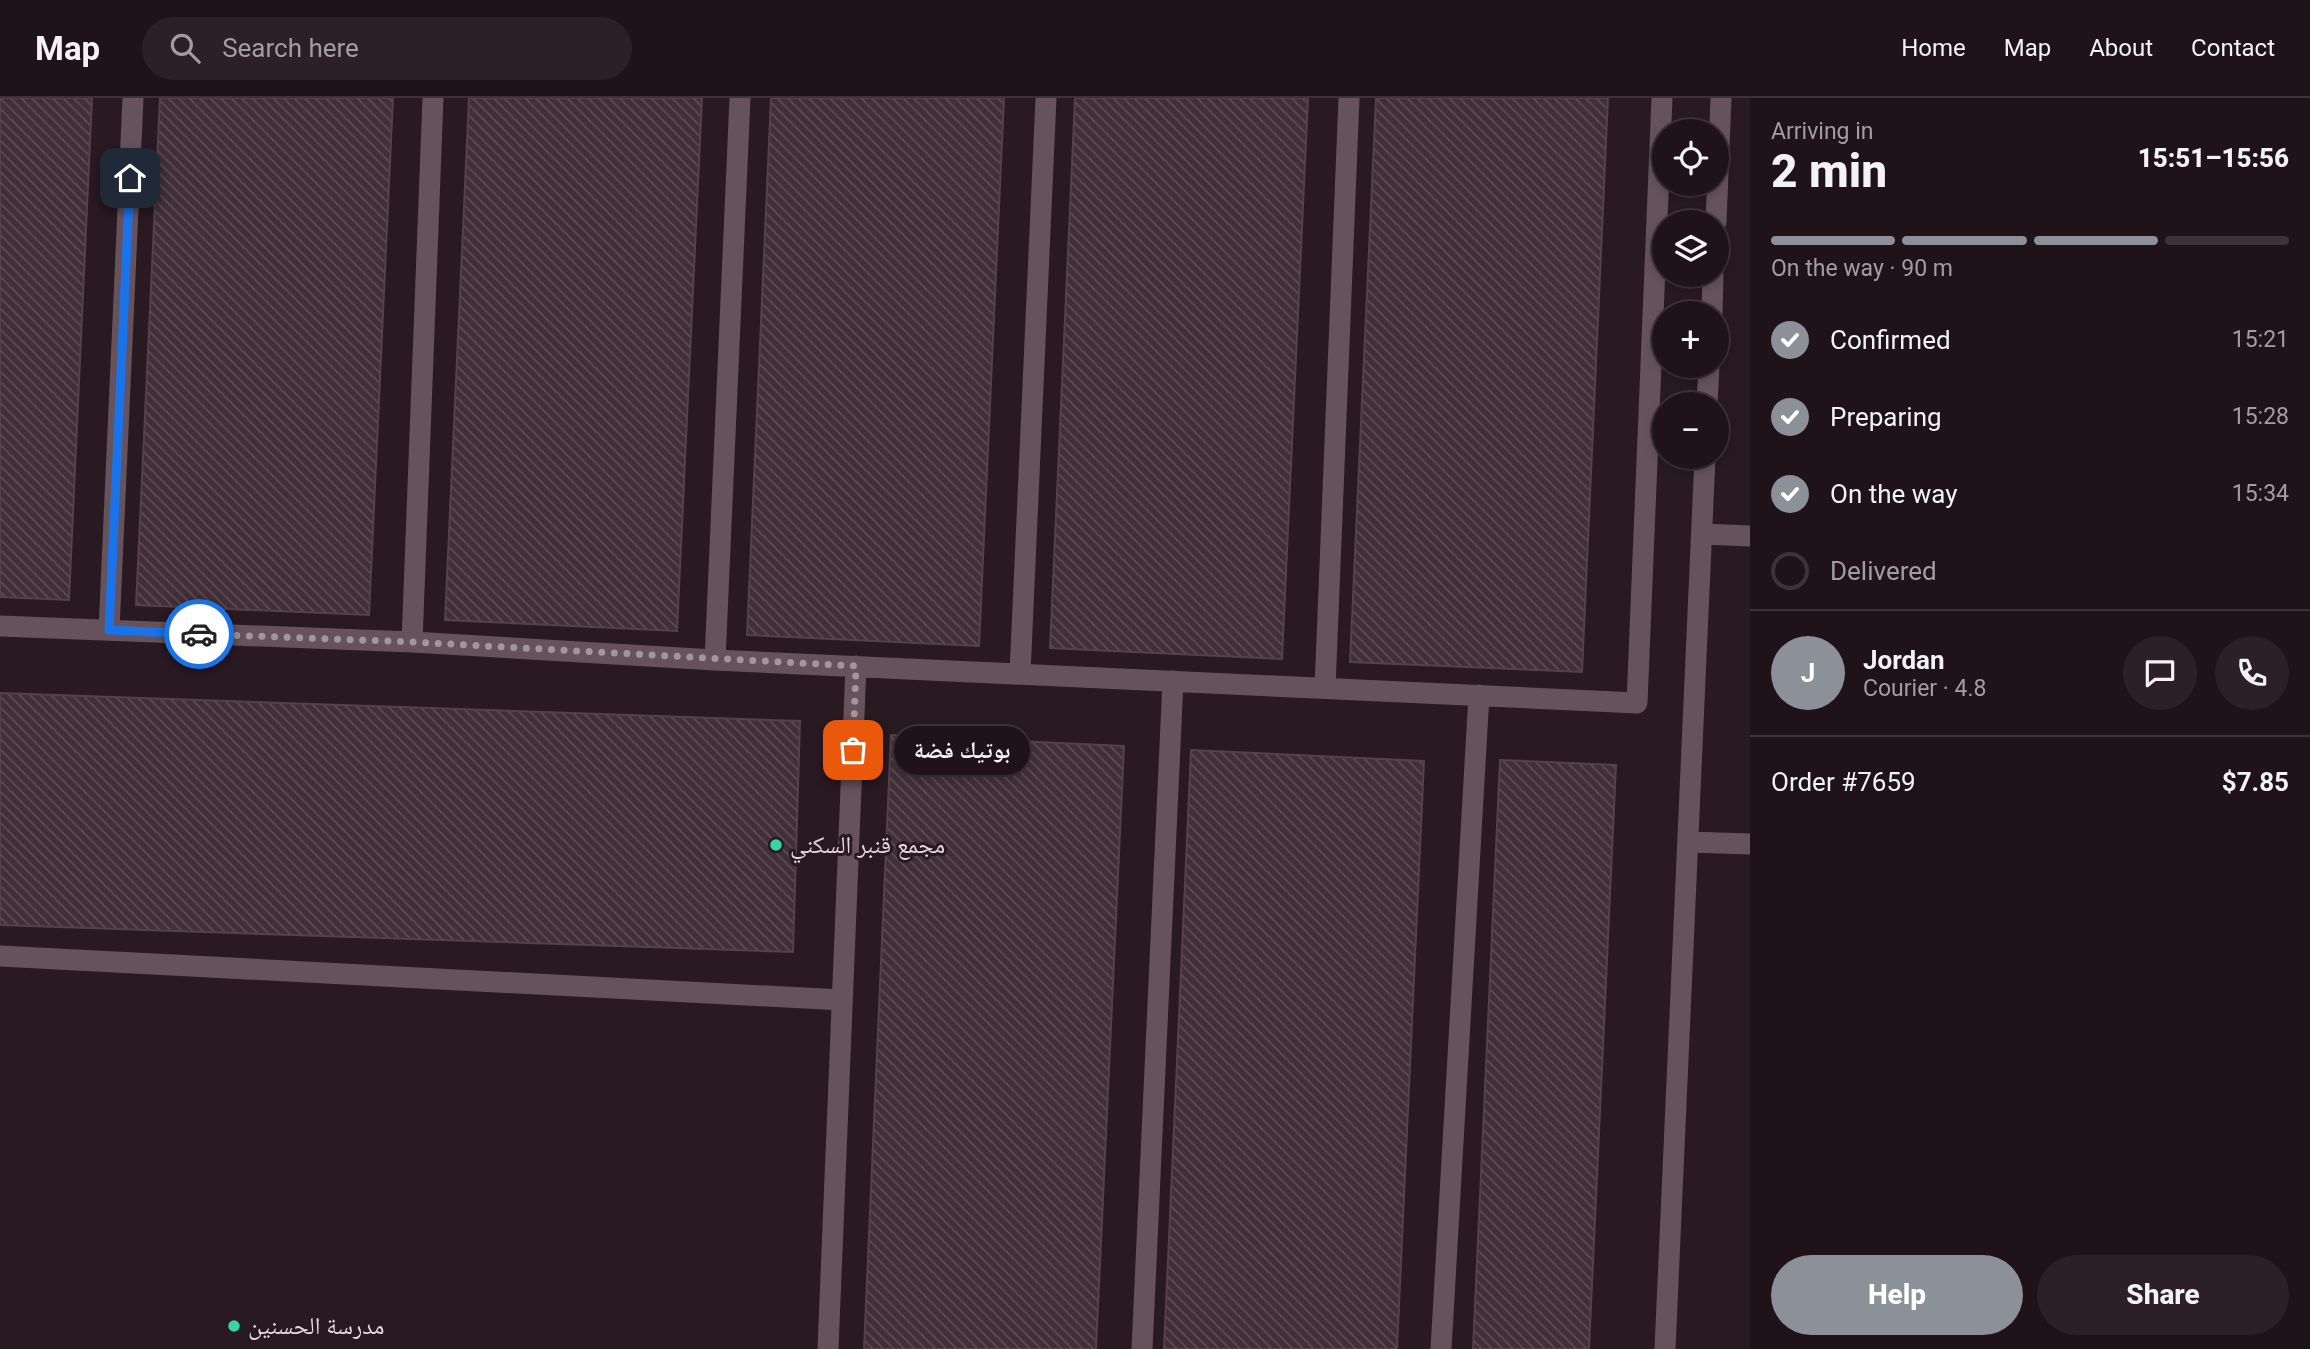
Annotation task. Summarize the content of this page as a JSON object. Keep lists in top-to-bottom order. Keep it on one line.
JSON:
{"places":["بوتيك فضة","مجمع قنبر السكني","مدرسة الحسنين"],"page":{"header":"Map","search":"Search here","nav":["Home","Map","About","Contact"],"heading":["2 min","Arriving in","15:51–15:56"],"panel":["Jordan","Courier · 4.8","Order #7659","$7.85"],"map_buttons":["+","−"],"bar":"On the way · 90 m","list":[["Confirmed","15:21"],["Preparing","15:28"],["On the way","15:34"],"Delivered"],"round":"J","bubble":"بوتيك فضة","buttons":["Help","Share"]}}
